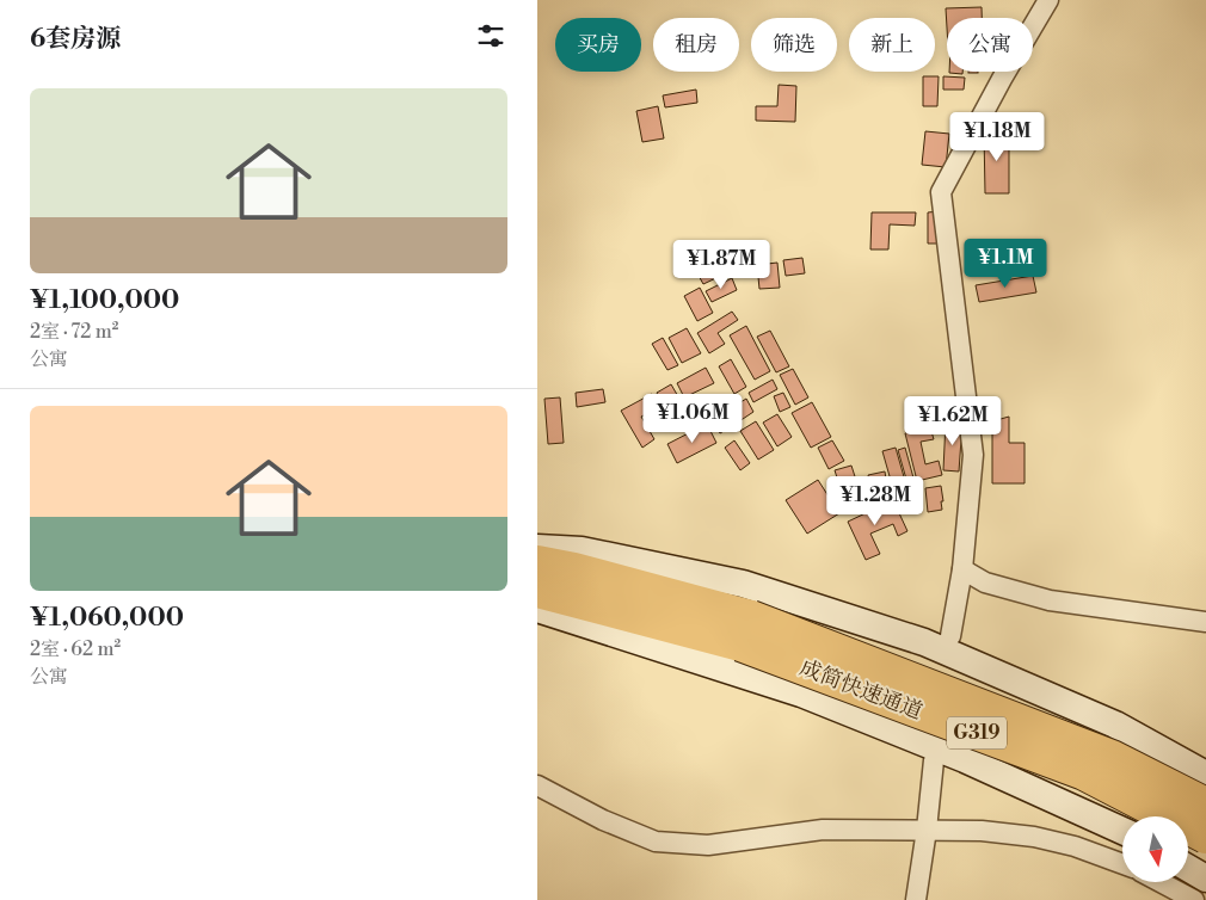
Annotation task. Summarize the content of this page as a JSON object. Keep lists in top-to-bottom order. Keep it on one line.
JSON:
{"streets":{"highway":["成简快速通道","G319"]},"north":"bottom","page":{"heading":"6套房源","chip":["买房","租房","筛选","新上","公寓"],"list":[{"name":"¥1,100,000","note":"2室 · 72 m² · 公寓"},{"name":"¥1,060,000","note":"2室 · 62 m² · 公寓"}],"price":["¥1.18M","¥1.1M","¥1.87M","¥1.06M","¥1.62M","¥1.28M"]}}
